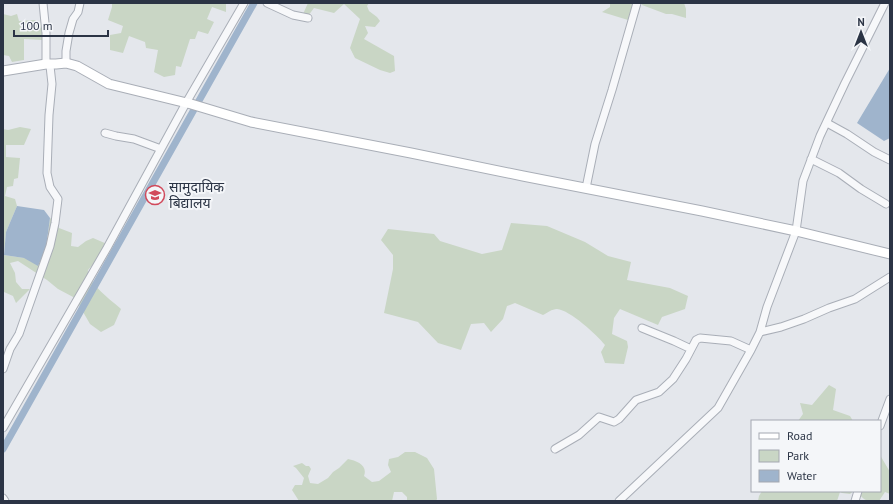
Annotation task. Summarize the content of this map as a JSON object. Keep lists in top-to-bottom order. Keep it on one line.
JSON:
{"places":{"school or university":["सामुदायिक बिद्यालय"]},"legend":["Road","Park","Water"],"scale_bar":"100 m","north":"top"}
